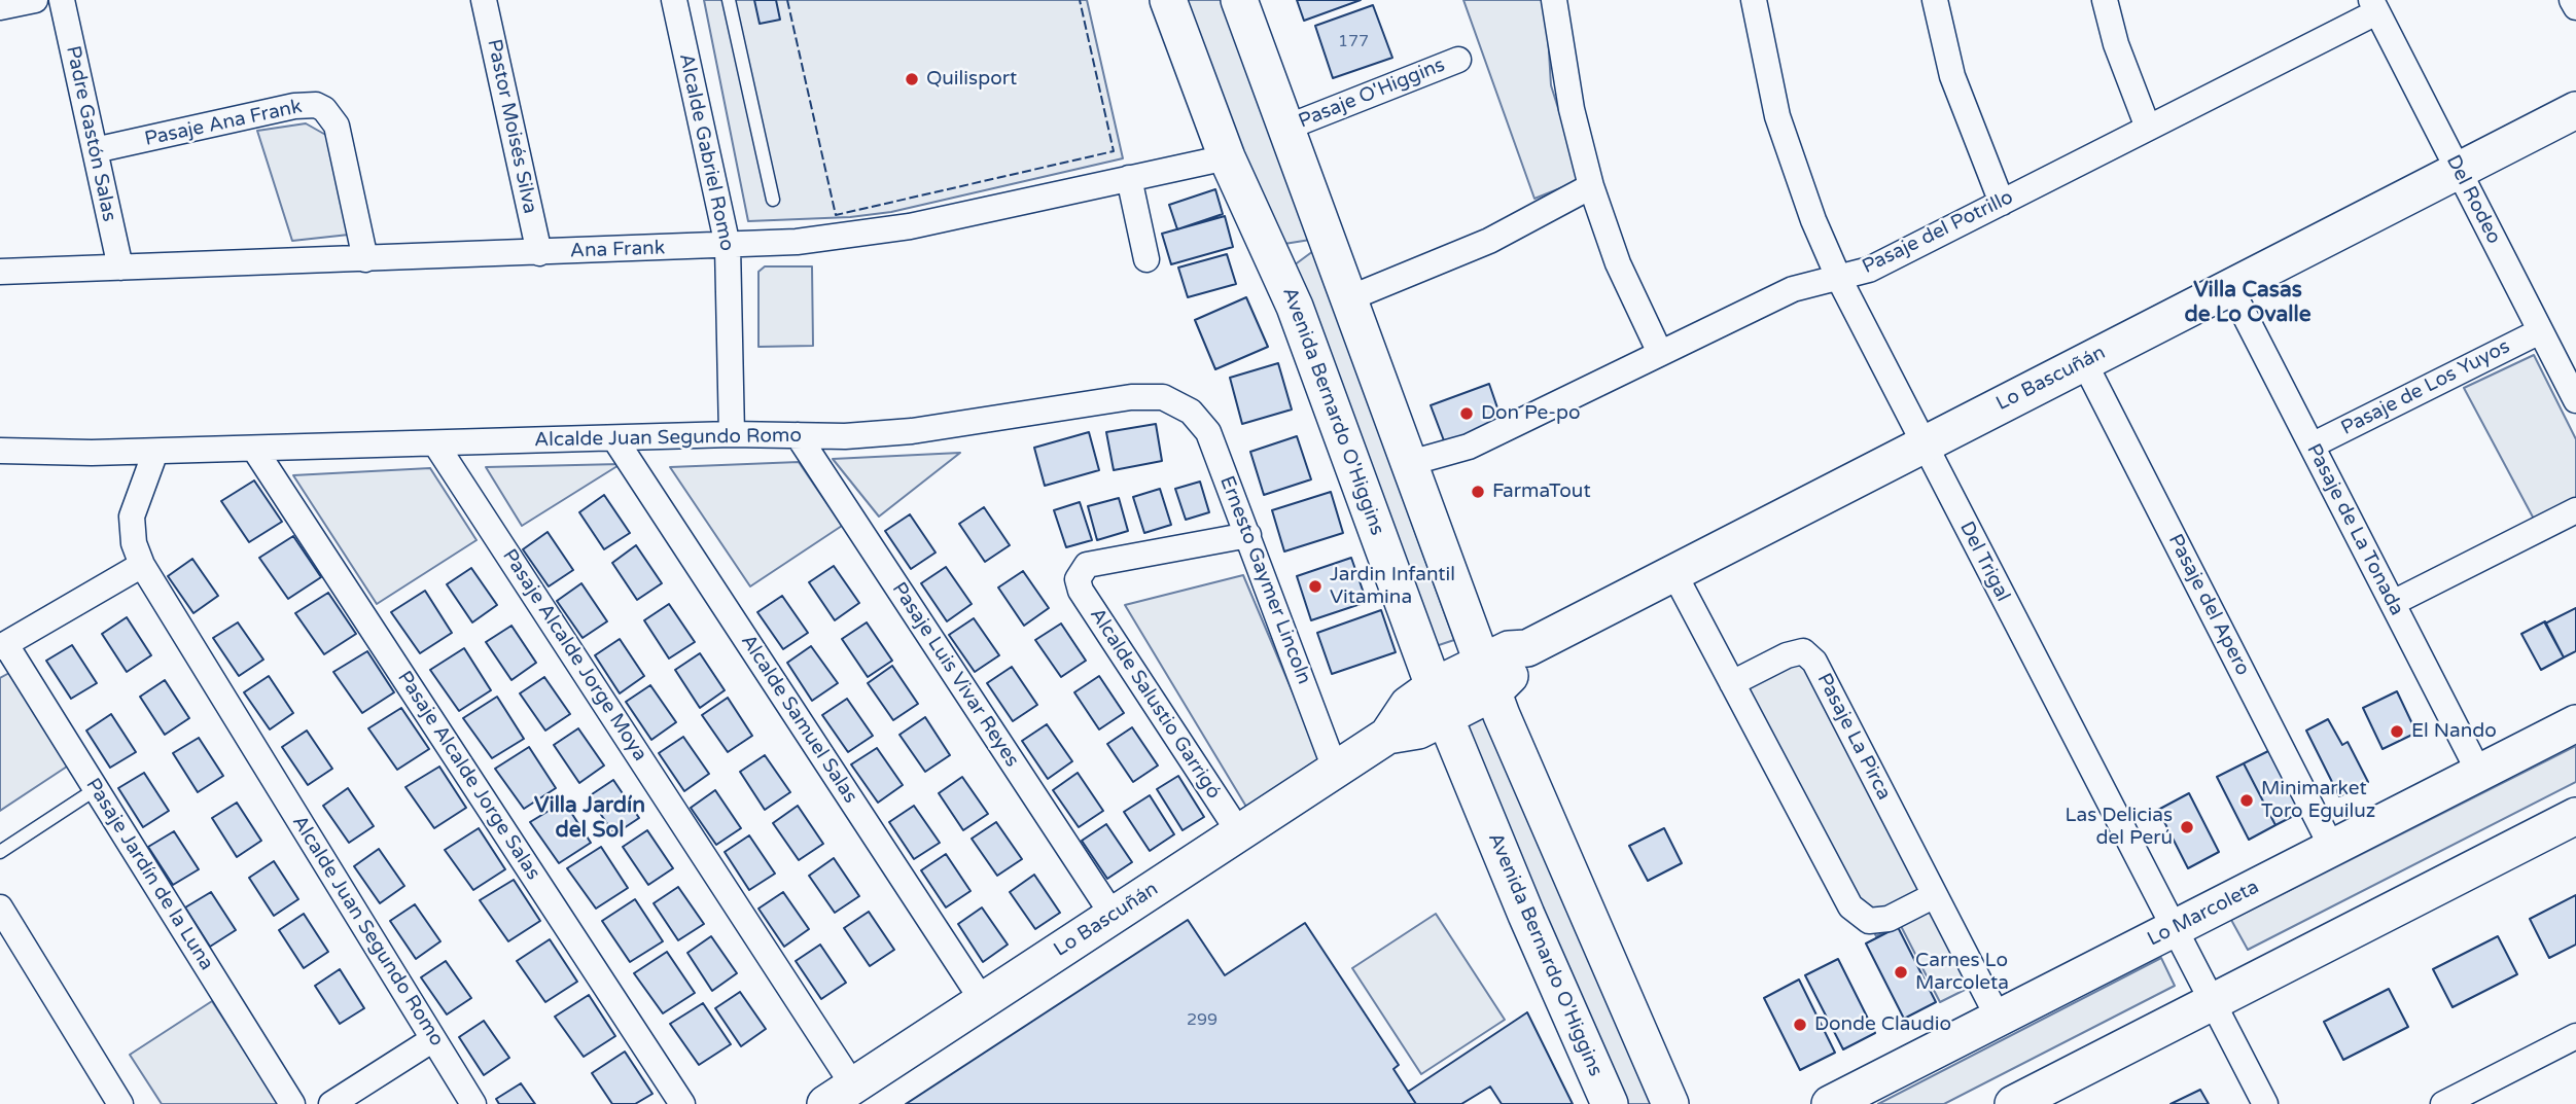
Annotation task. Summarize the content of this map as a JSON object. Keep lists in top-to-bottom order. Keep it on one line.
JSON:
{"streets":{"main road":["Lo Bascuñán","Avenida Bernardo O'Higgins","Lo Marcoleta"],"street":["Pasaje O'Higgins","Pasaje Ana Frank","Pastor Moisés Silva","Padre Gastón Salas","Alcalde Gabriel Romo","Del Rodeo","Pasaje del Potrillo","Ana Frank","Pasaje de Los Yuyos","Alcalde Juan Segundo Romo","Pasaje de La Tonada","Del Trigal","Ernesto Gaymer Lincoln","Pasaje del Apero","Pasaje Alcalde Jorge Moya","Pasaje Luis Vivar Reyes","Alcalde Salustio Garrigó","Alcalde Samuel Salas","Pasaje La Pirca","Pasaje Alcalde Jorge Salas","Pasaje Jardín de la Luna"]},"crossings":[["Pasaje Ana Frank","Padre Gastón Salas"],["Pasaje Ana Frank","Ana Frank"],["Pastor Moisés Silva","Ana Frank"],["Padre Gastón Salas","Ana Frank"],["Alcalde Gabriel Romo","Ana Frank"],["Alcalde Gabriel Romo","Alcalde Juan Segundo Romo"],["Del Rodeo","Pasaje del Potrillo"],["Del Rodeo","Lo Bascuñán"],["Del Rodeo","Pasaje de Los Yuyos"],["Pasaje del Potrillo","Del Trigal"],["Ana Frank","Avenida Bernardo O'Higgins"],["Lo Bascuñán","Avenida Bernardo O'Higgins"],["Lo Bascuñán","Pasaje de La Tonada"],["Lo Bascuñán","Del Trigal"],["Lo Bascuñán","Ernesto Gaymer Lincoln"],["Lo Bascuñán","Pasaje del Apero"],["Lo Bascuñán","Pasaje Alcalde Jorge Moya"],["Lo Bascuñán","Pasaje Luis Vivar Reyes"],["Lo Bascuñán","Alcalde Salustio Garrigó"],["Lo Bascuñán","Alcalde Samuel Salas"],["Pasaje de Los Yuyos","Pasaje de La Tonada"],["Alcalde Juan Segundo Romo","Ernesto Gaymer Lincoln"],["Alcalde Juan Segundo Romo","Pasaje Alcalde Jorge Moya"],["Alcalde Juan Segundo Romo","Pasaje Luis Vivar Reyes"],["Alcalde Juan Segundo Romo","Alcalde Samuel Salas"],["Alcalde Juan Segundo Romo","Pasaje Alcalde Jorge Salas"],["Pasaje de La Tonada","Lo Marcoleta"],["Del Trigal","Lo Marcoleta"],["Ernesto Gaymer Lincoln","Alcalde Salustio Garrigó"],["Pasaje del Apero","Lo Marcoleta"],["Pasaje La Pirca","Lo Marcoleta"]],"districts":["Villa Casas de Lo Ovalle","Villa Jardín del Sol"],"places":["Quilisport","Don Pe-po","FarmaTout","Jardin Infantil Vitamina","El Nando","Minimarket Toro Eguiluz","Las Delicias del Perú","Carnes Lo Marcoleta","Donde Claudio"],"house_numbers":["177","299"]}
